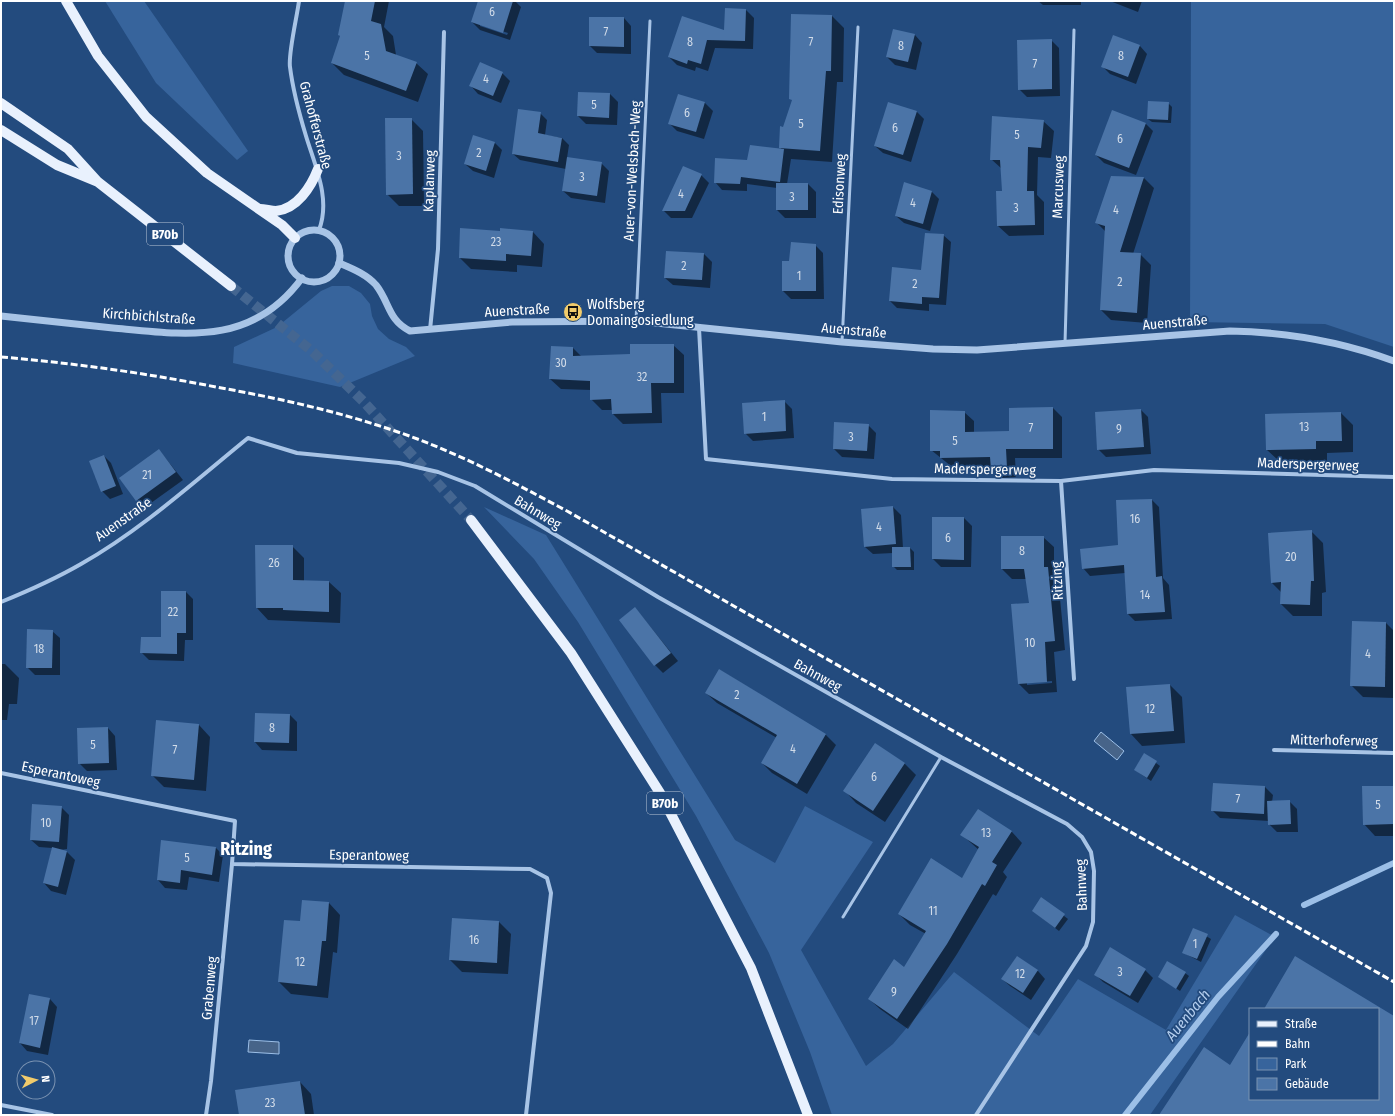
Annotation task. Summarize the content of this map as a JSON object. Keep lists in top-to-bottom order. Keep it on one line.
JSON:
{"streets":{"main road":["B70b"],"street":["Grahofferstraße","Kaplanweg","Auenstraße","Kirchbichlstraße","Maderspergerweg","Bahnweg","Ritzing","Mitterhoferweg","Esperantoweg","Grabenweg"],"lane":["Auer-von-Welsbach-Weg","Edisonweg","Marcusweg"]},"crossings":[["Grahofferstraße","Auenstraße"],["Grahofferstraße","Kirchbichlstraße"],["Auer-von-Welsbach-Weg","Auenstraße"],["Kaplanweg","Auenstraße"],["Edisonweg","Auenstraße"],["Marcusweg","Auenstraße"],["Auenstraße","Kirchbichlstraße"],["Auenstraße","Maderspergerweg"],["Auenstraße","Bahnweg"],["Maderspergerweg","Ritzing"],["Esperantoweg","Grabenweg"]],"districts":["Ritzing"],"water":["Auenbach"],"places":{"bus stop":["Wolfsberg Domaingosiedlung"]},"house_numbers":["6","7","8","7","8","5","8","7","4","5","6","5","6","5","6","2","3","3","4","3","4","3","4","23","2","1","2","2","30","32","1","13","7","9","3","5","21","16","4","6","8","20","26","14","22","10","18","4","2","12","8","5","4","7","6","7","5","10","13","5","11","16","1","12","3","12","9","17","23"],"legend":["Straße","Bahn","Park","Gebäude"],"north":"right"}
